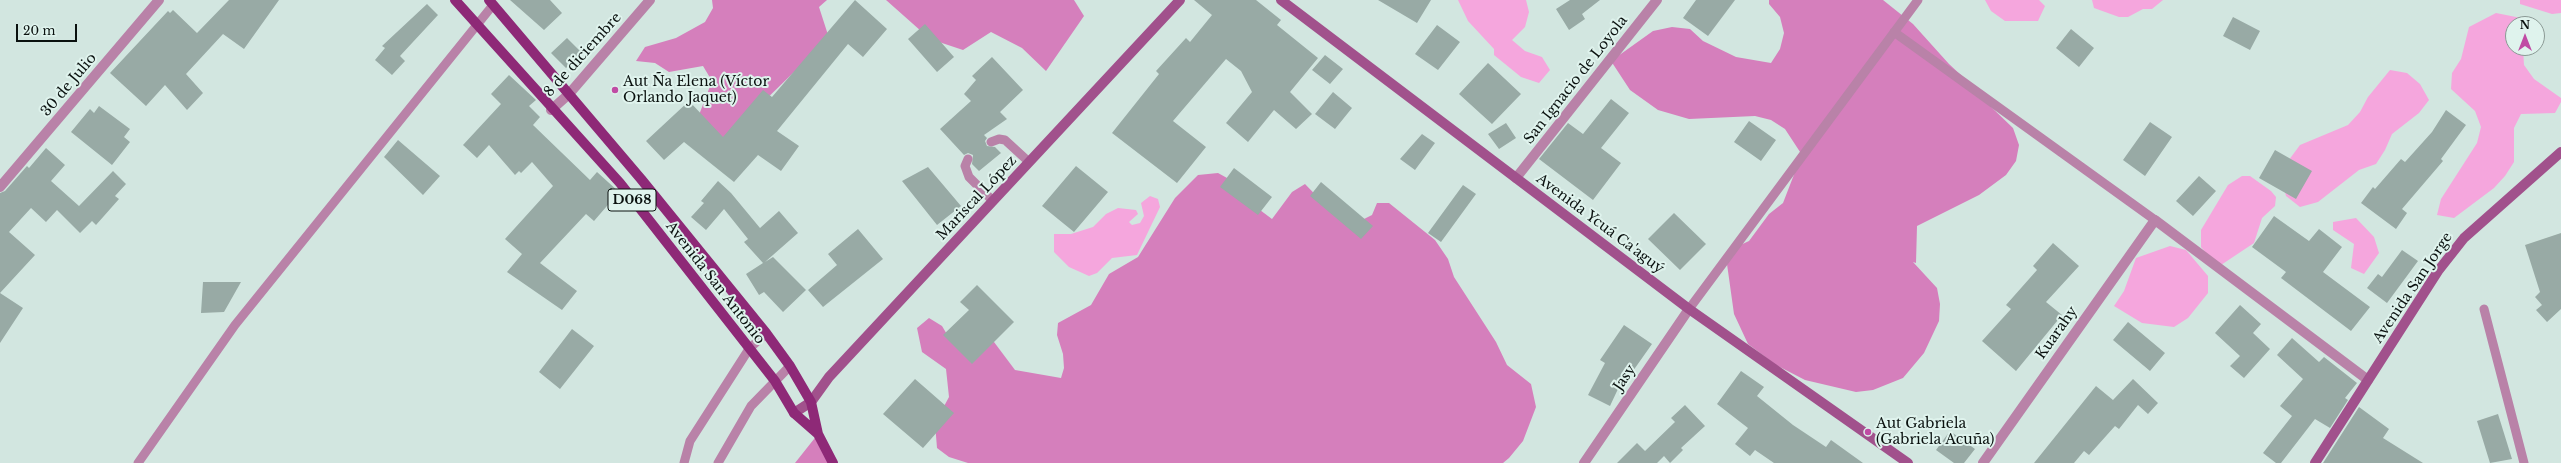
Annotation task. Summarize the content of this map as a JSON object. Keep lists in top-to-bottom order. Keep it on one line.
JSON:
{"streets":{"main road":["D068","Avenida San Antonio"],"street":["8 de diciembre","San Ignacio de Loyola","30 de Julio","Mariscal López","Avenida Ycuá Ca'aguý","Avenida San Jorge","Kuarahy","Jasy"]},"crossings":[["8 de diciembre","Avenida San Antonio"],["San Ignacio de Loyola","Avenida Ycuá Ca'aguý"],["Mariscal López","D068"],["Mariscal López","Avenida San Antonio"],["D068","Avenida San Antonio"],["Avenida Ycuá Ca'aguý","Jasy"]],"places":["Aut Ña Elena (Víctor Orlando Jaquet)","Aut Gabriela (Gabriela Acuña)"],"scale_bar":"20 m","north":"top"}
